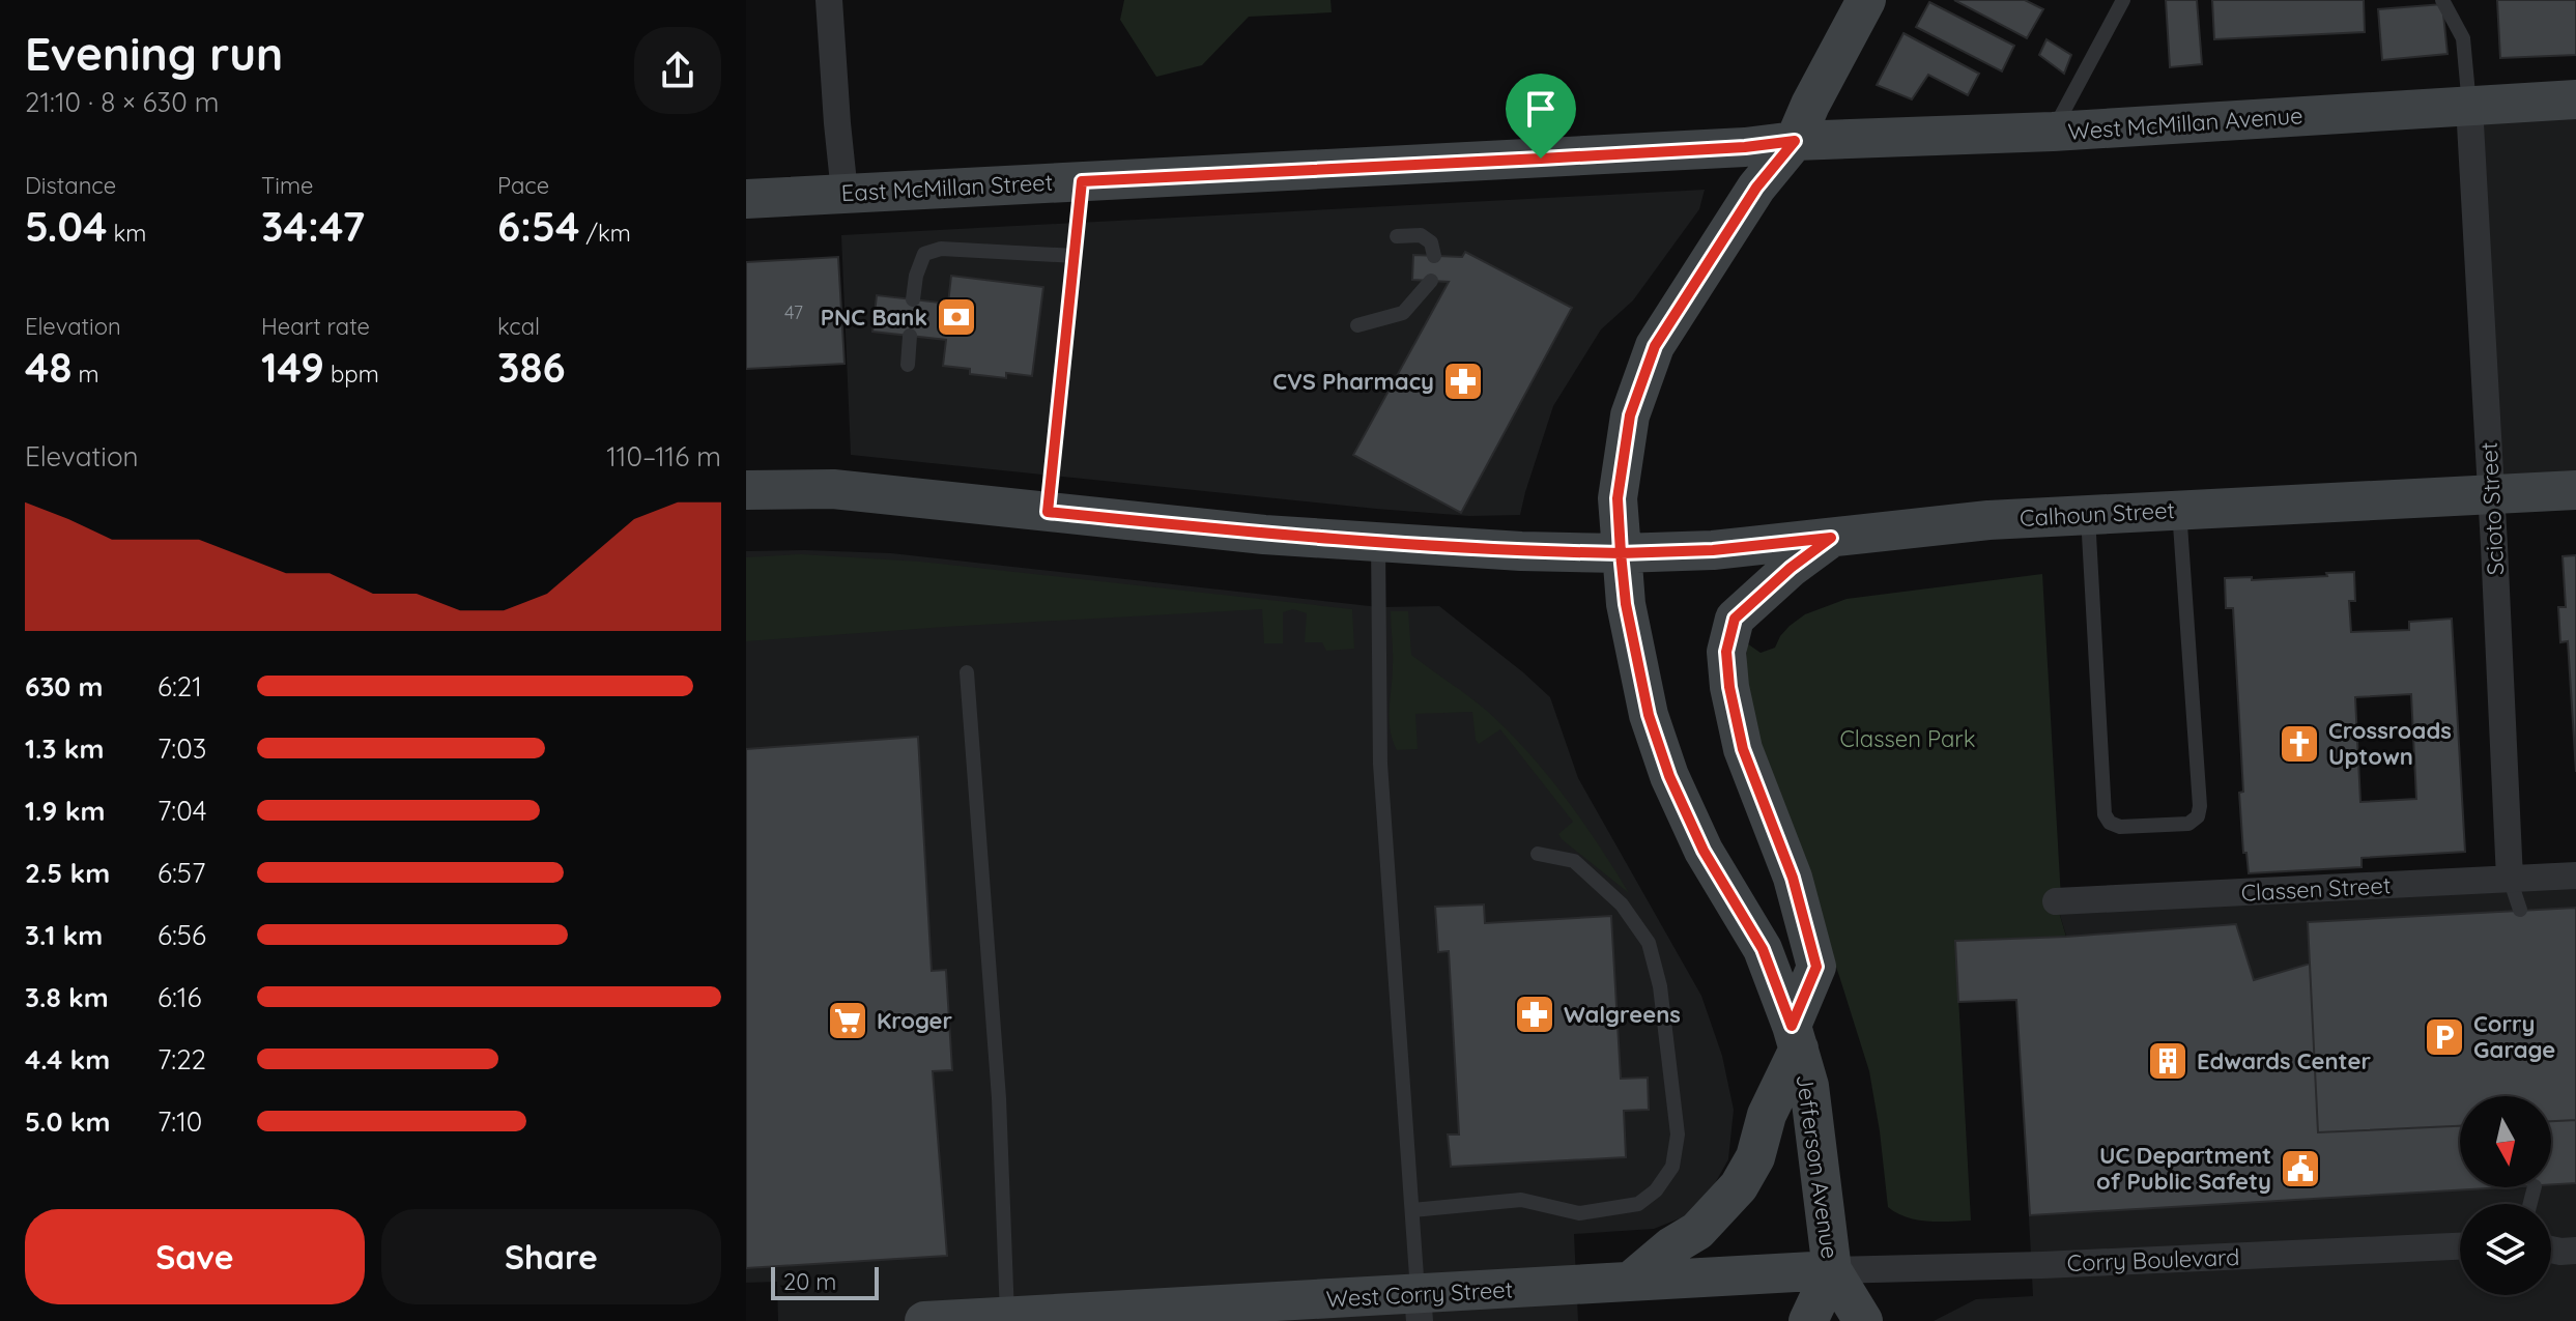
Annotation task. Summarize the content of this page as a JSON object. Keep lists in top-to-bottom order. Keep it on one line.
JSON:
{"streets":{"main road":["West McMillan Avenue","East McMillan Street","Calhoun Street","Jefferson Avenue","West Corry Street"],"street":["Scioto Street","Classen Street","Corry Boulevard"]},"crossings":[["West McMillan Avenue","East McMillan Street"],["West McMillan Avenue","Scioto Street"],["West McMillan Avenue","Jefferson Avenue"],["East McMillan Street","Jefferson Avenue"],["Scioto Street","Calhoun Street"],["Scioto Street","Classen Street"],["Calhoun Street","Jefferson Avenue"],["Jefferson Avenue","Corry Boulevard"],["Jefferson Avenue","West Corry Street"],["Corry Boulevard","West Corry Street"]],"parks":["Classen Park"],"places":{"bank":["PNC Bank"],"pharmacy":["CVS Pharmacy","Walgreens"],"church":["Crossroads Uptown"],"supermarket":["Kroger"],"parking":["Corry Garage"],"building":["Edwards Center"],"public building":["UC Department of Public Safety"]},"house_numbers":["47"],"scale_bar":"20 m","north":"bottom","page":{"heading":["Evening run","21:10 · 8 × 630 m"],"stats":[["Distance","5.04 km"],["Time","34:47"],["Pace","6:54 /km"],["Elevation","48 m"],["Heart rate","149 bpm"],["kcal","386"]],"chart":["Elevation","110–116 m"],"list":[{"name":"630 m","note":"6:21"},{"name":"1.3 km","note":"7:03"},{"name":"1.9 km","note":"7:04"},{"name":"2.5 km","note":"6:57"},{"name":"3.1 km","note":"6:56"},{"name":"3.8 km","note":"6:16"},{"name":"4.4 km","note":"7:22"},{"name":"5.0 km","note":"7:10"}],"buttons":["Save","Share"],"scale":"20 m"}}
